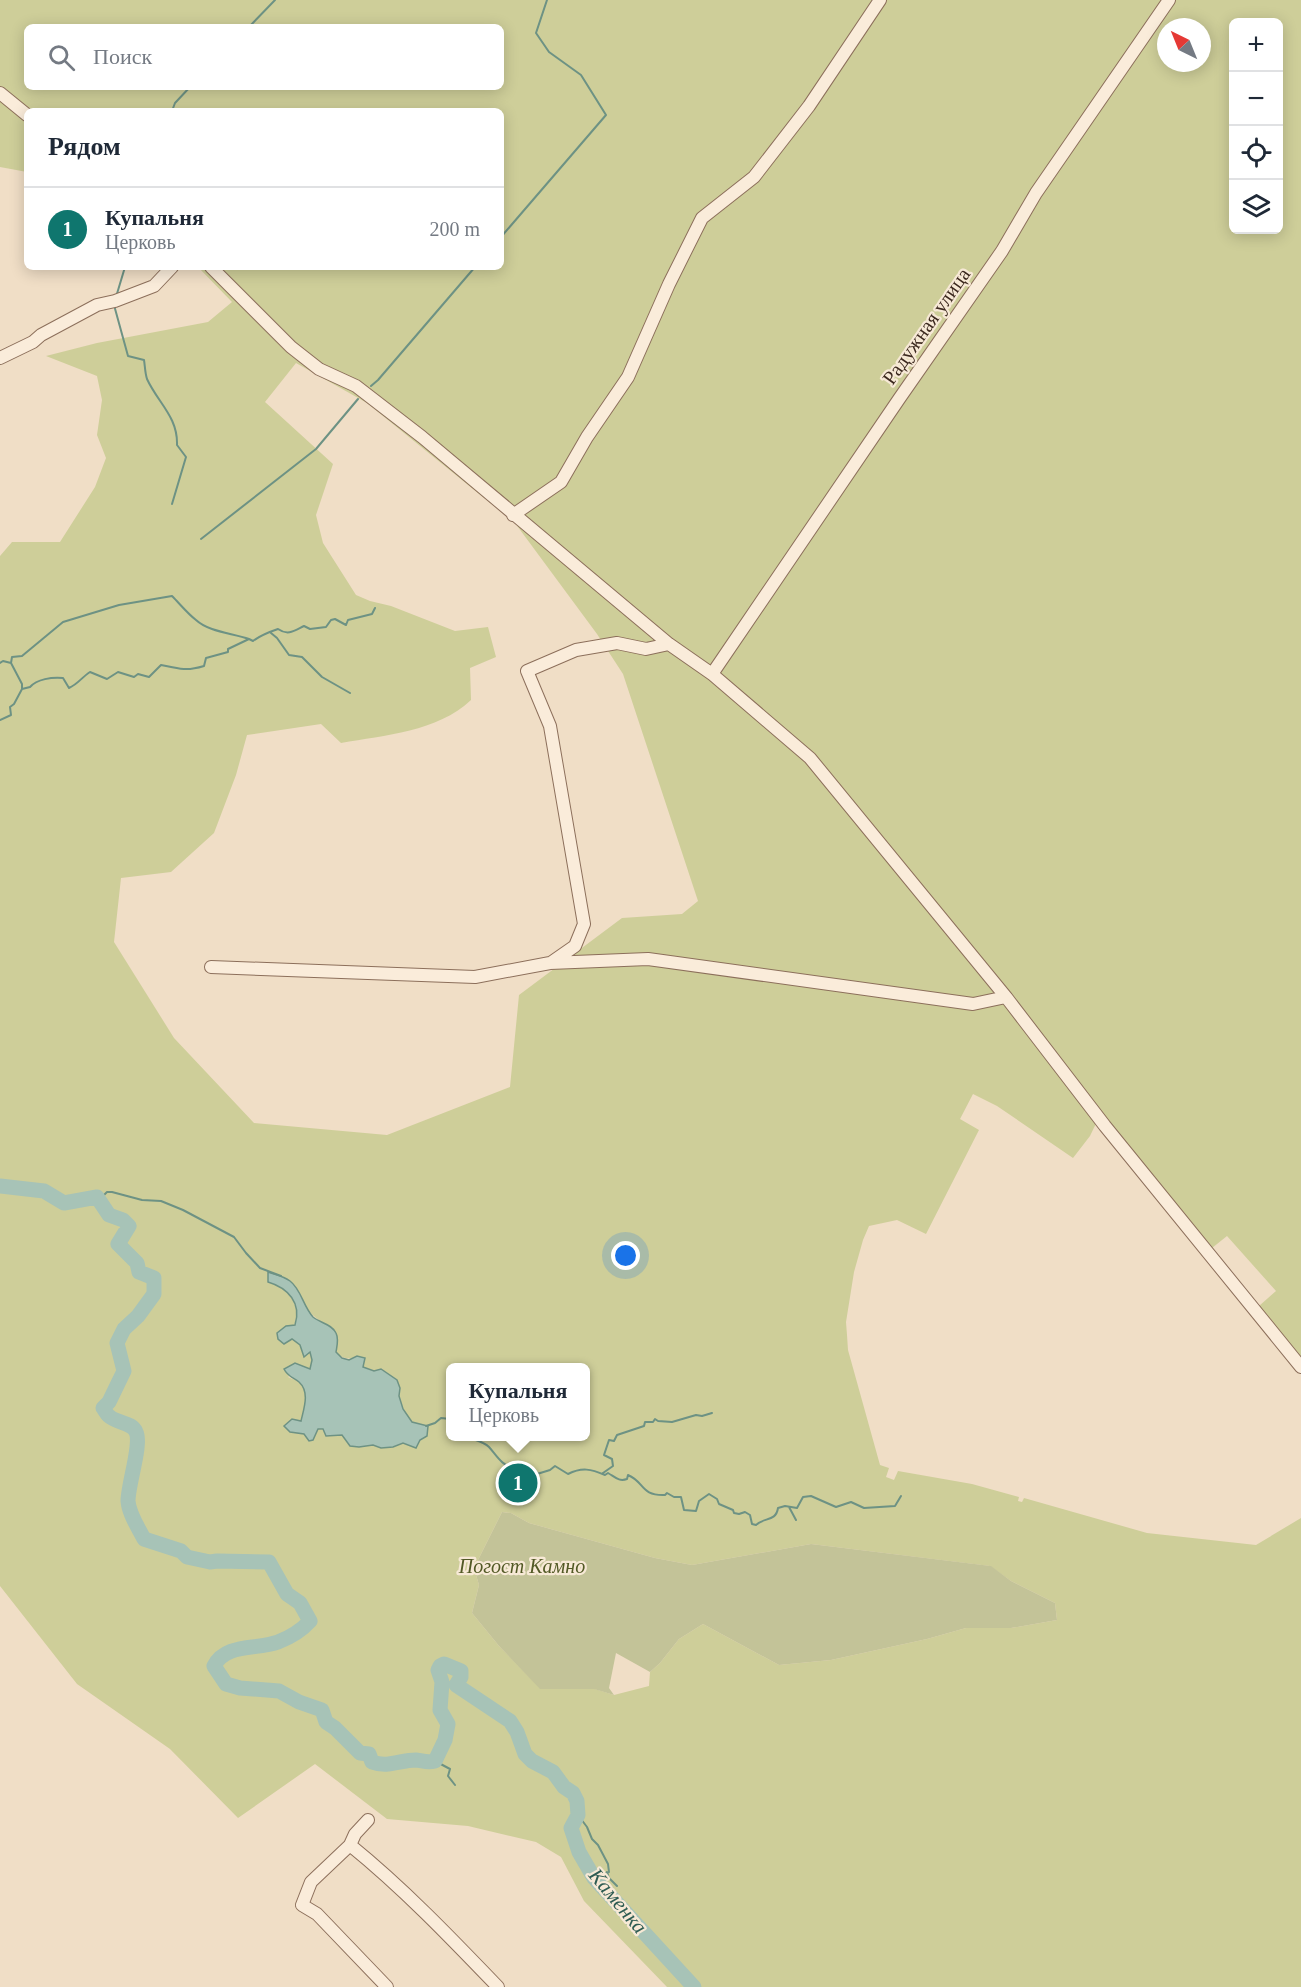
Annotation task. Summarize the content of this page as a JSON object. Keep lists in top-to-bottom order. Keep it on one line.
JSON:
{"streets":{"street":["Радужная улица"]},"water":["Каменка"],"parks":["Погост Камно"],"north":"top left","page":{"map_buttons":["+","−"],"search":"Поиск","heading":"Рядом","list":[{"mark":"1","name":"Купальня","note":"Церковь","value":"200 m"}],"popup":["Купальня","Церковь"],"pins":"1"}}
